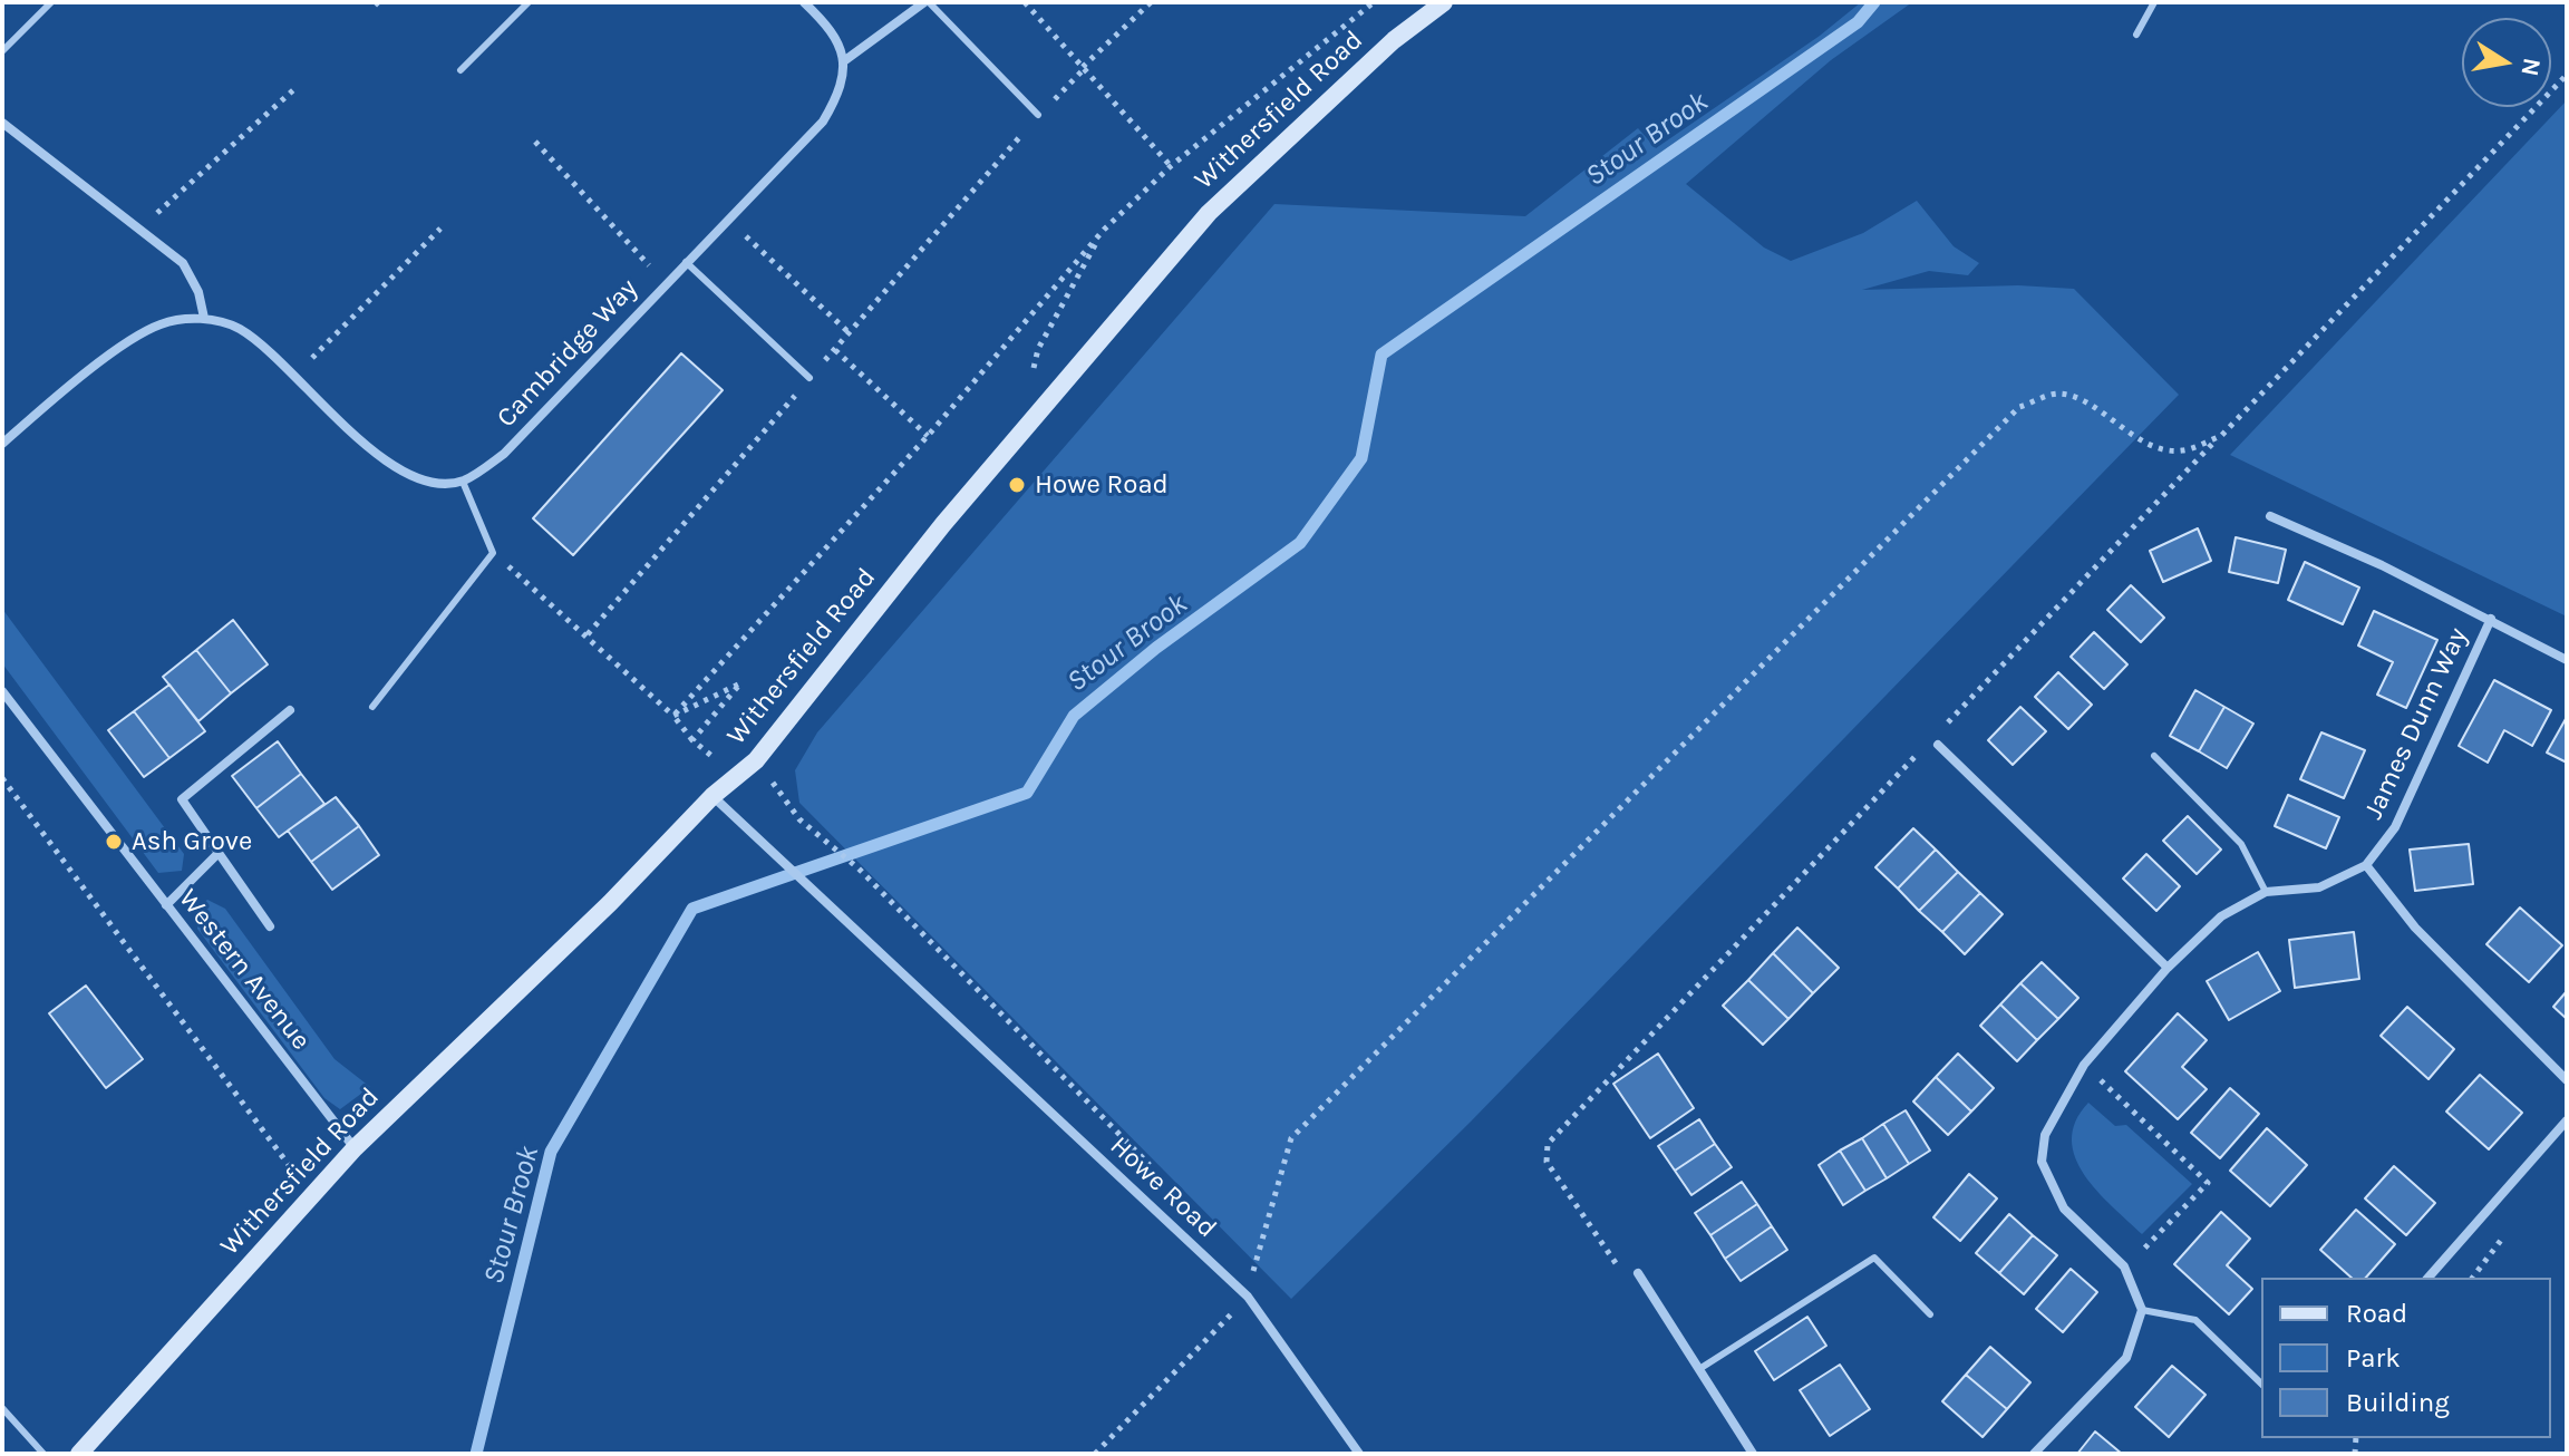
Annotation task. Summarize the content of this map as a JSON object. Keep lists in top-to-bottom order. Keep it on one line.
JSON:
{"streets":{"street":["Withersfield Road","Cambridge Way","James Dunn Way","Western Avenue","Howe Road"]},"crossings":[["Withersfield Road","Western Avenue"],["Withersfield Road","Howe Road"]],"water":["Stour Brook"],"places":["Howe Road","Ash Grove"],"legend":["Road","Park","Building"],"north":"right"}
